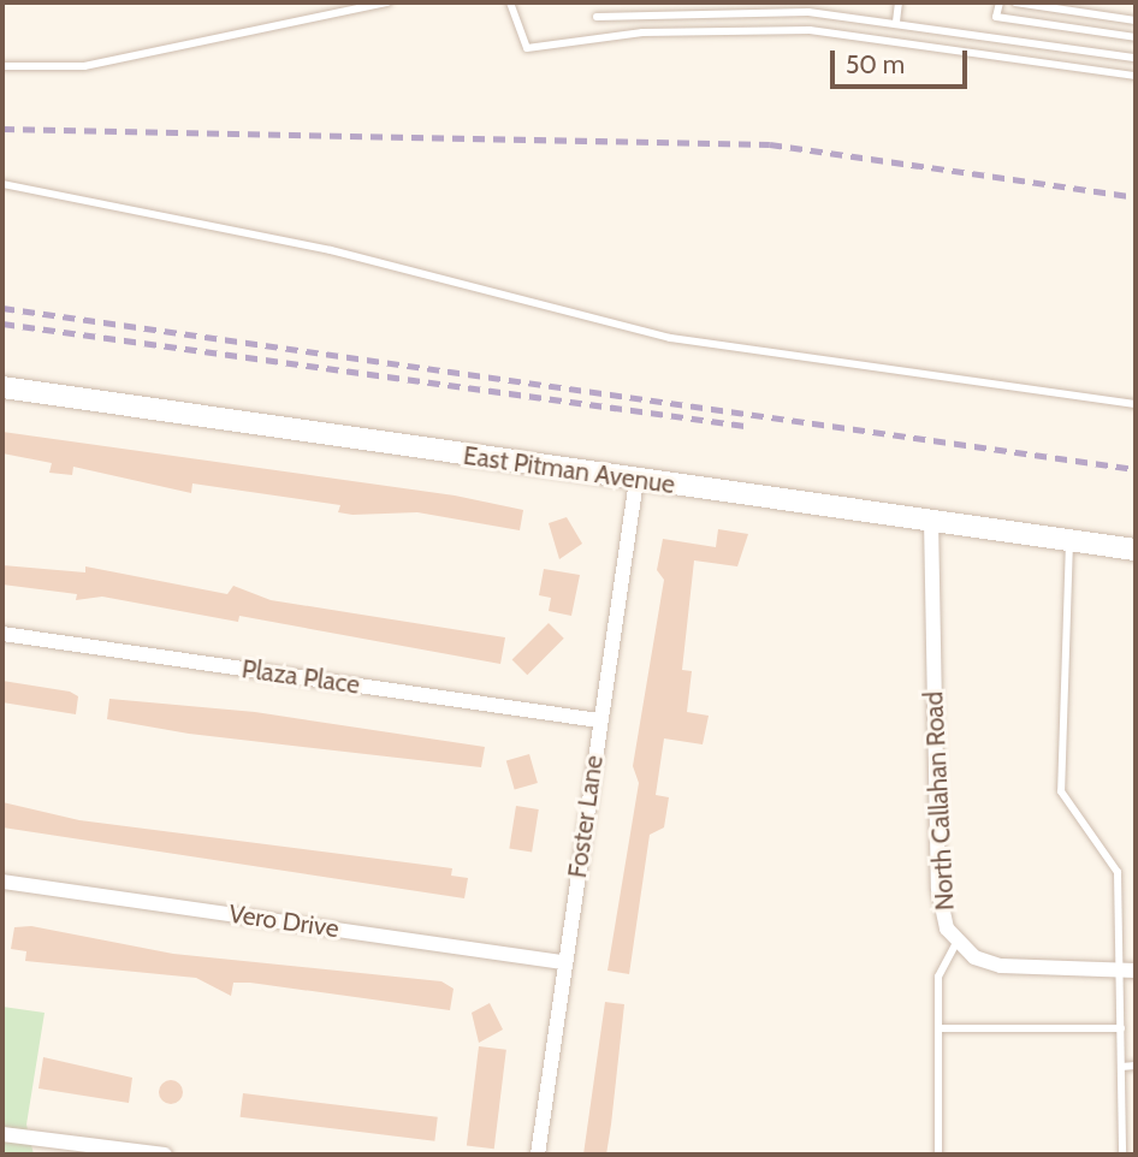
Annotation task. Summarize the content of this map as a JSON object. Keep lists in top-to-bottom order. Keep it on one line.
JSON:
{"streets":{"street":["East Pitman Avenue","Plaza Place","North Callahan Road","Foster Lane","Vero Drive"]},"crossings":[["East Pitman Avenue","North Callahan Road"],["East Pitman Avenue","Foster Lane"],["Plaza Place","Foster Lane"],["Foster Lane","Vero Drive"]],"scale_bar":"50 m"}
